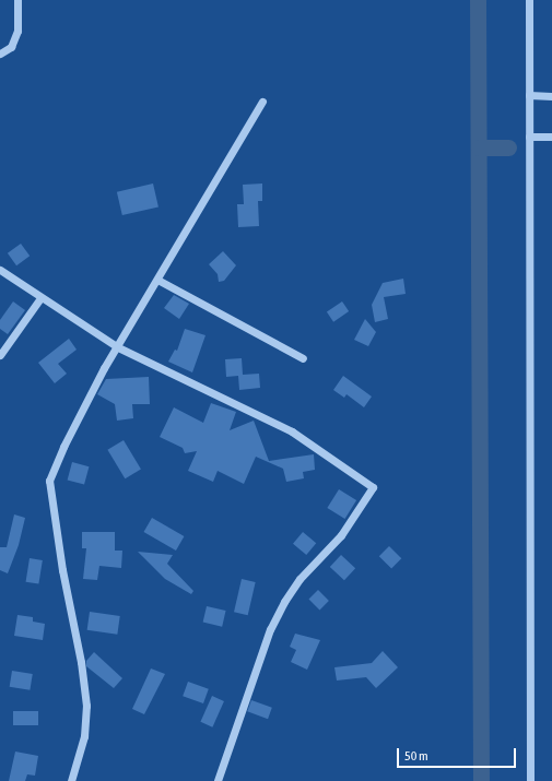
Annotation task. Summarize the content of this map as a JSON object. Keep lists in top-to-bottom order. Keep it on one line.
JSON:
{"scale_bar":"50 m"}
